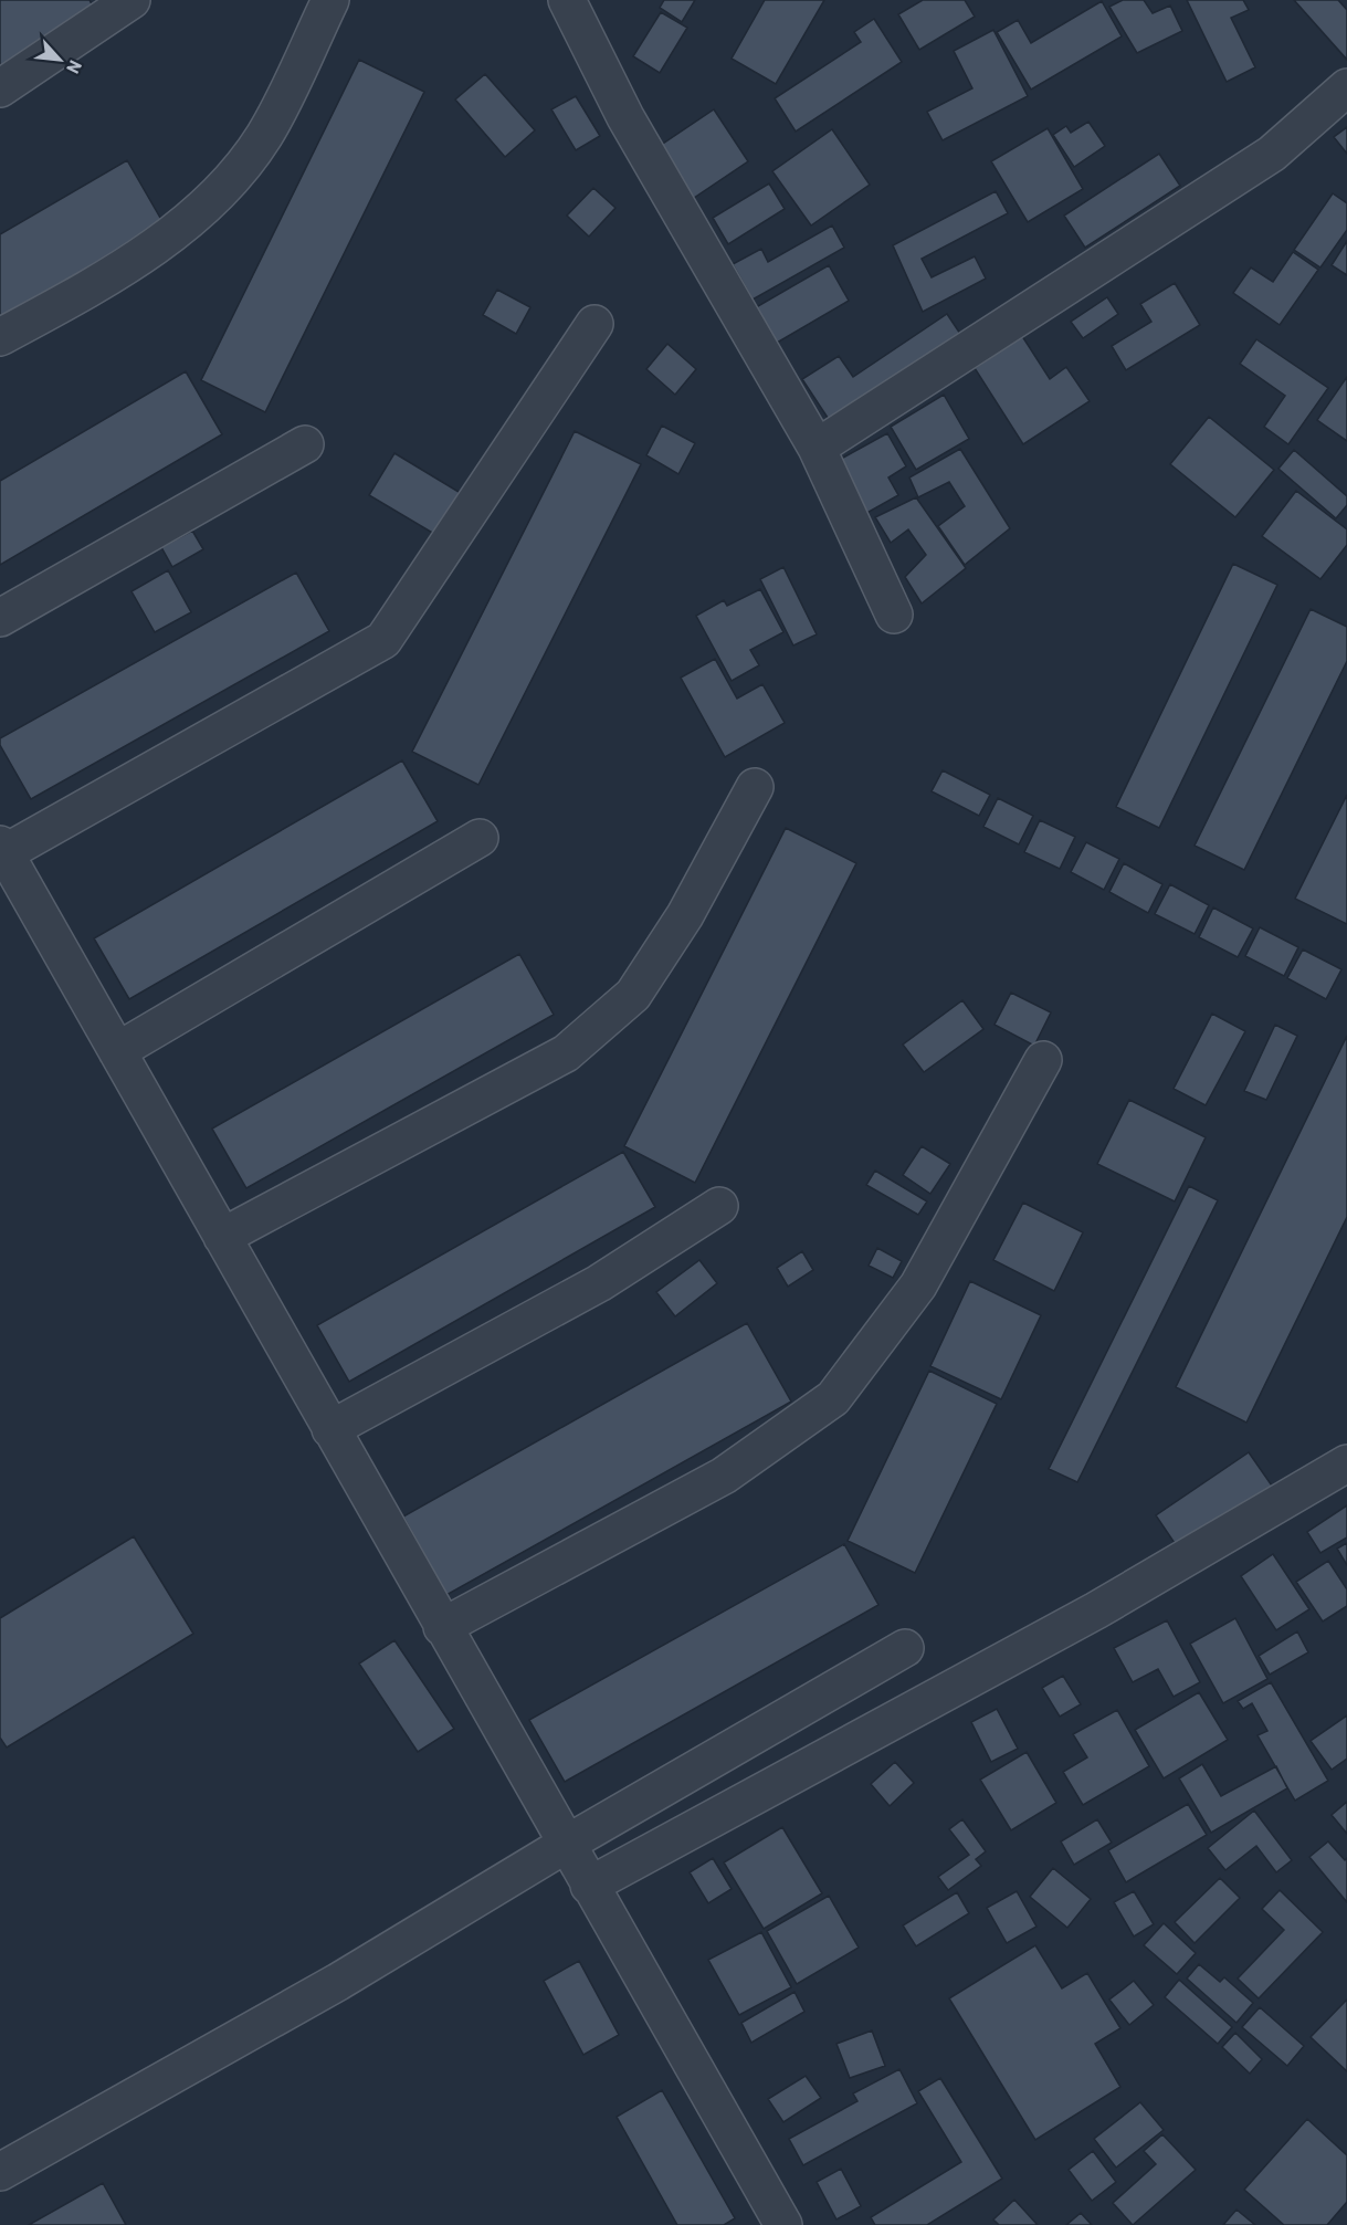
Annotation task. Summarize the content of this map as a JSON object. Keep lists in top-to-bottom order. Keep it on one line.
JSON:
{"north":"bottom right"}
